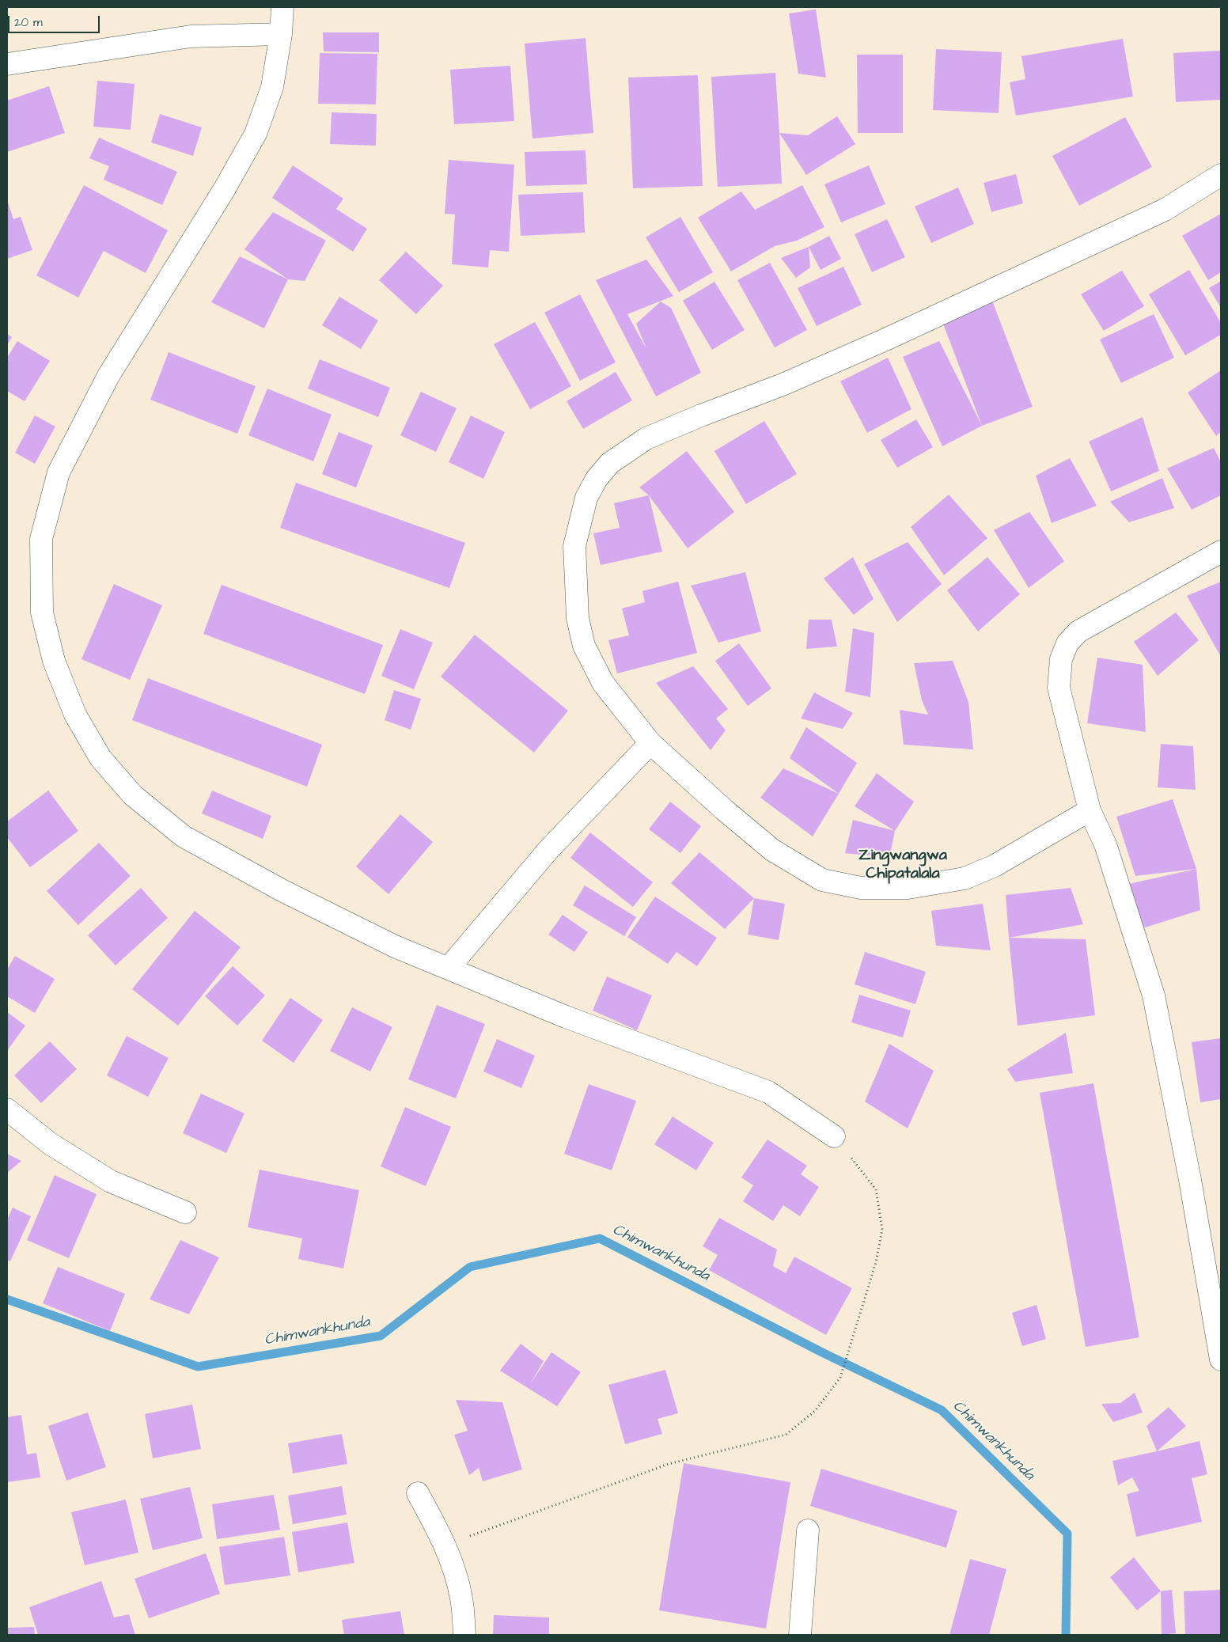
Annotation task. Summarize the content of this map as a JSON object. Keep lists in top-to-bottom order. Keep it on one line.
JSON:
{"districts":["Zingwangwa Chipatalala"],"water":["Chimwankhunda"],"scale_bar":"20 m"}
